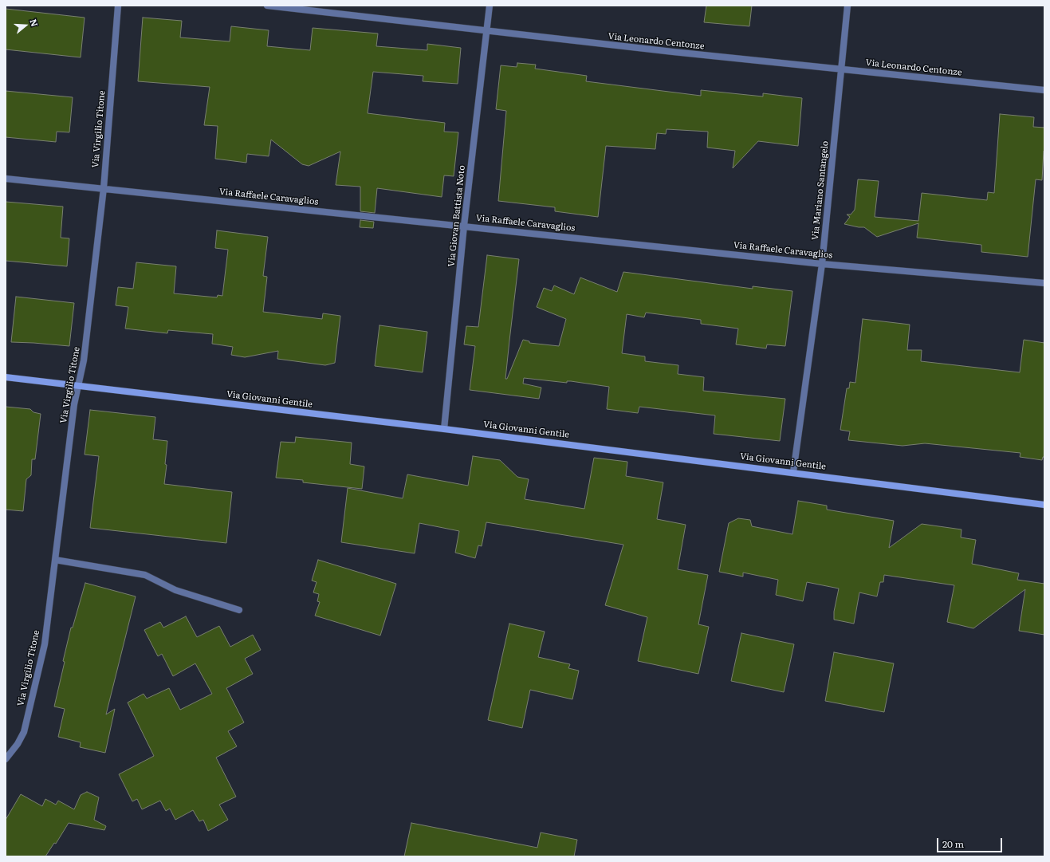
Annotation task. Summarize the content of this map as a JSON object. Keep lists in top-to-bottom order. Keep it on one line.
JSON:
{"streets":{"main road":["Via Giovanni Gentile"],"street":["Via Leonardo Centonze","Via Virgilio Titone","Via Mariano Santangelo","Via Raffaele Caravaglios","Via Giovan Battista Noto"]},"crossings":[["Via Leonardo Centonze","Via Mariano Santangelo"],["Via Leonardo Centonze","Via Giovan Battista Noto"],["Via Virgilio Titone","Via Raffaele Caravaglios"],["Via Virgilio Titone","Via Giovanni Gentile"],["Via Mariano Santangelo","Via Raffaele Caravaglios"],["Via Mariano Santangelo","Via Giovanni Gentile"],["Via Raffaele Caravaglios","Via Giovan Battista Noto"],["Via Giovan Battista Noto","Via Giovanni Gentile"]],"scale_bar":"20 m","north":"right"}
